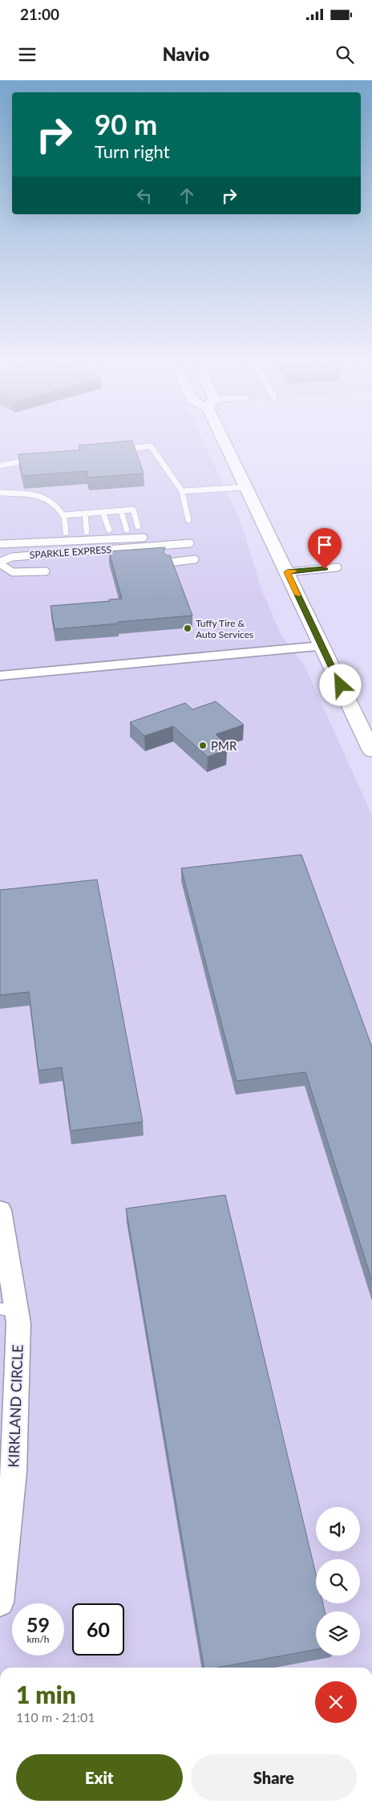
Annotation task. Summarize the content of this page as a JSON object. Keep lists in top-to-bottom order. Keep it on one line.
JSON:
{"streets":{"street":["KIRKLAND CIRCLE"],"lane":["SPARKLE EXPRESS"]},"places":["Tuffy Tire & Auto Services","PMR"],"page":{"status":"21:00","header":"Navio","turn":["90 m","Turn right"],"speed":"59 km/h","limit":"60","heading":["1 min","110 m · 21:01"],"buttons":["Exit","Share"]}}
